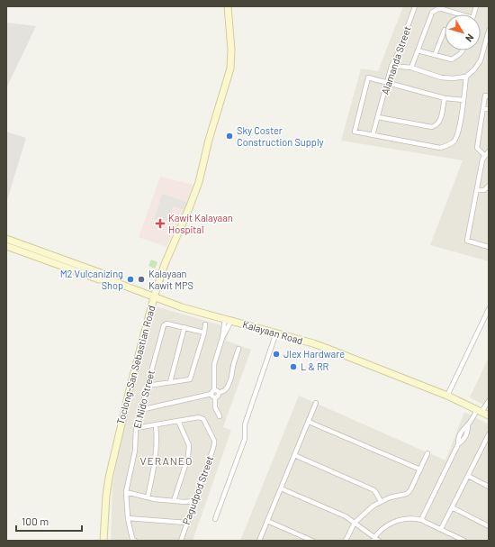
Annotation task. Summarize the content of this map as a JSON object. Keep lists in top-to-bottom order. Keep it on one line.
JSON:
{"streets":{"main road":["Kalayaan Road","Toclong-San Sebastian Road"],"street":["Alamanda Street","El Nido Street","Pagudpod Street"]},"crossings":[["Kalayaan Road","Toclong-San Sebastian Road"]],"districts":["VERANEO"],"places":{"other":["Sky Coster Construction Supply","M2 Vulcanizing Shop","Kalayaan Kawit MPS","Jlex Hardware","L & RR"],"health":["Kawit Kalayaan Hospital"]},"scale_bar":"100 m","north":"bottom right"}
